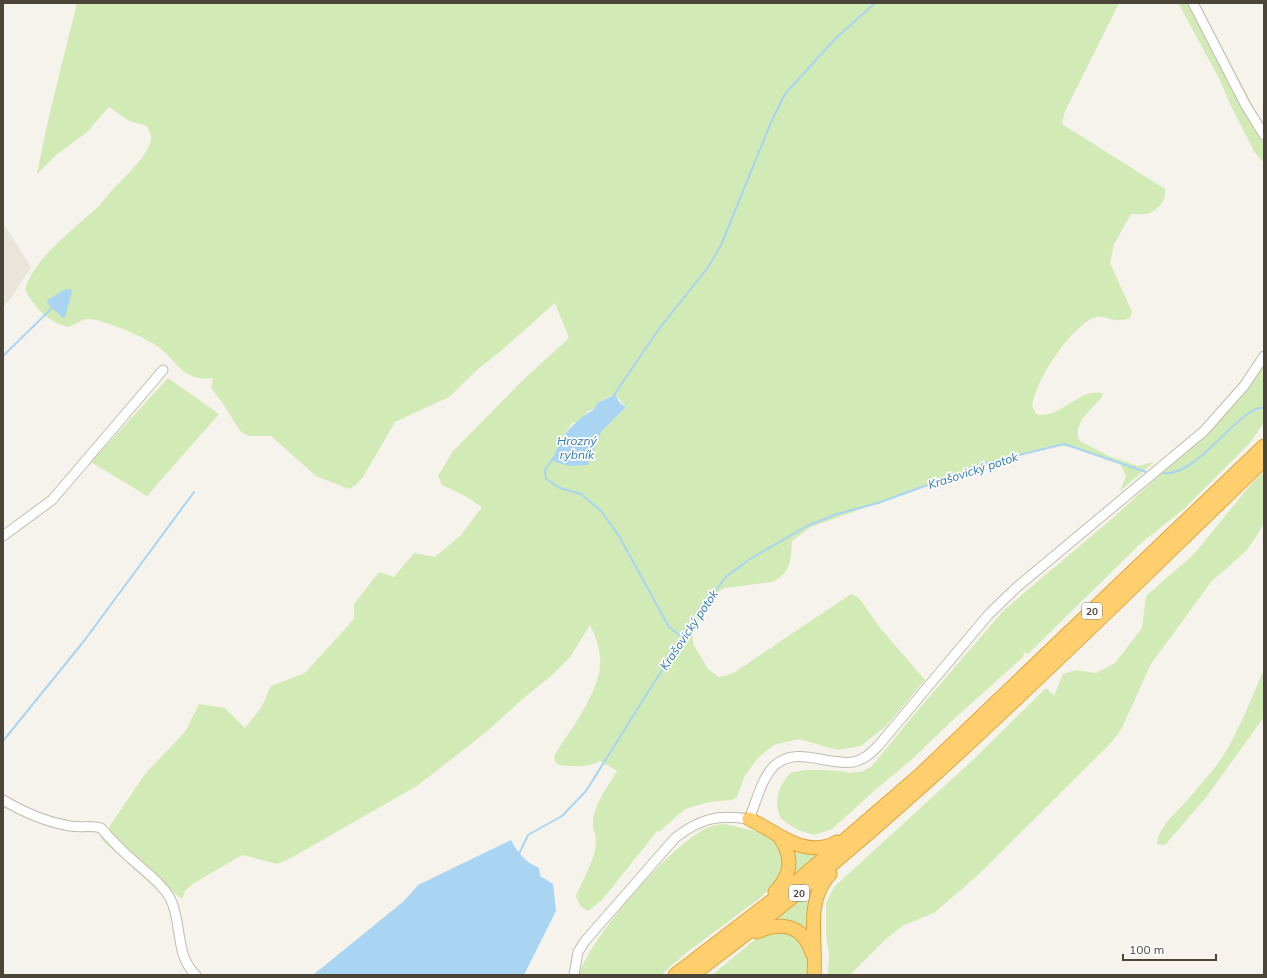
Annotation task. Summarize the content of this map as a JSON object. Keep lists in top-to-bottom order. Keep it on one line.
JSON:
{"streets":{"highway":["20"]},"water":["Hrozný rybník","Krašovický potok"],"scale_bar":"100 m"}
